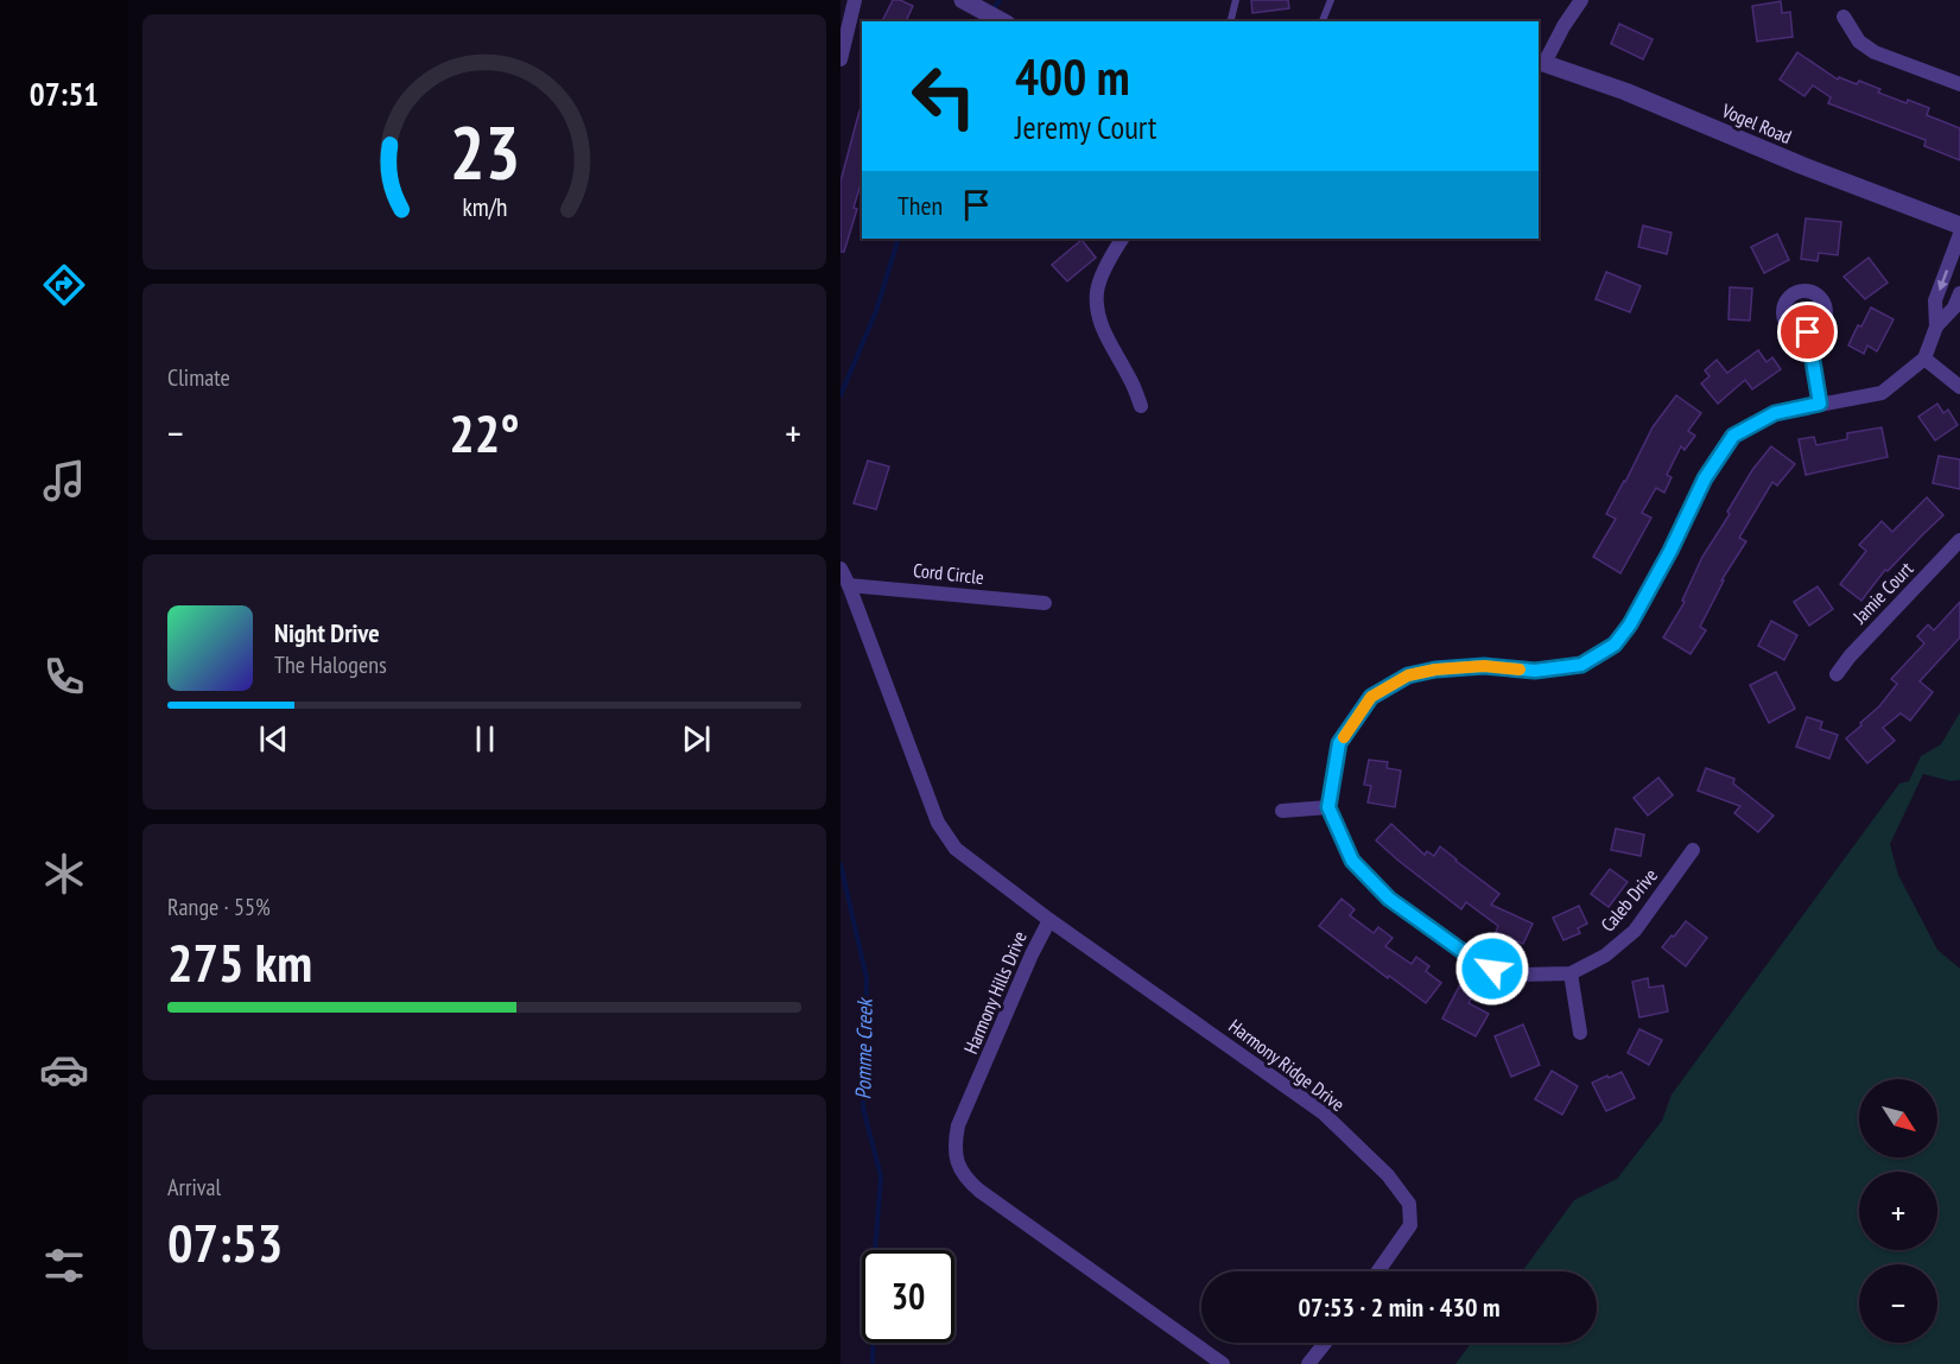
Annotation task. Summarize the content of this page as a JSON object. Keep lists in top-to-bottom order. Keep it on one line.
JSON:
{"streets":{"street":["Vogel Road","Cord Circle","Jamie Court","Caleb Drive","Harmony Hills Drive","Harmony Ridge Drive"]},"crossings":[["Cord Circle","Harmony Hills Drive"],["Harmony Hills Drive","Harmony Ridge Drive"]],"water":["Pomme Creek"],"north":"bottom right","page":{"tabs":"07:51","turn":["400 m","Jeremy Court"],"then":"Then","tile":["Climate",["Range · 55%","275 km"],["Arrival","07:53"]],"heat":["−","22°","+"],"song":["Night Drive","The Halogens"],"map_buttons":["+","−"],"limit":"30","trip":"07:53 · 2 min · 430 m","gauge":["23","km/h"]}}
